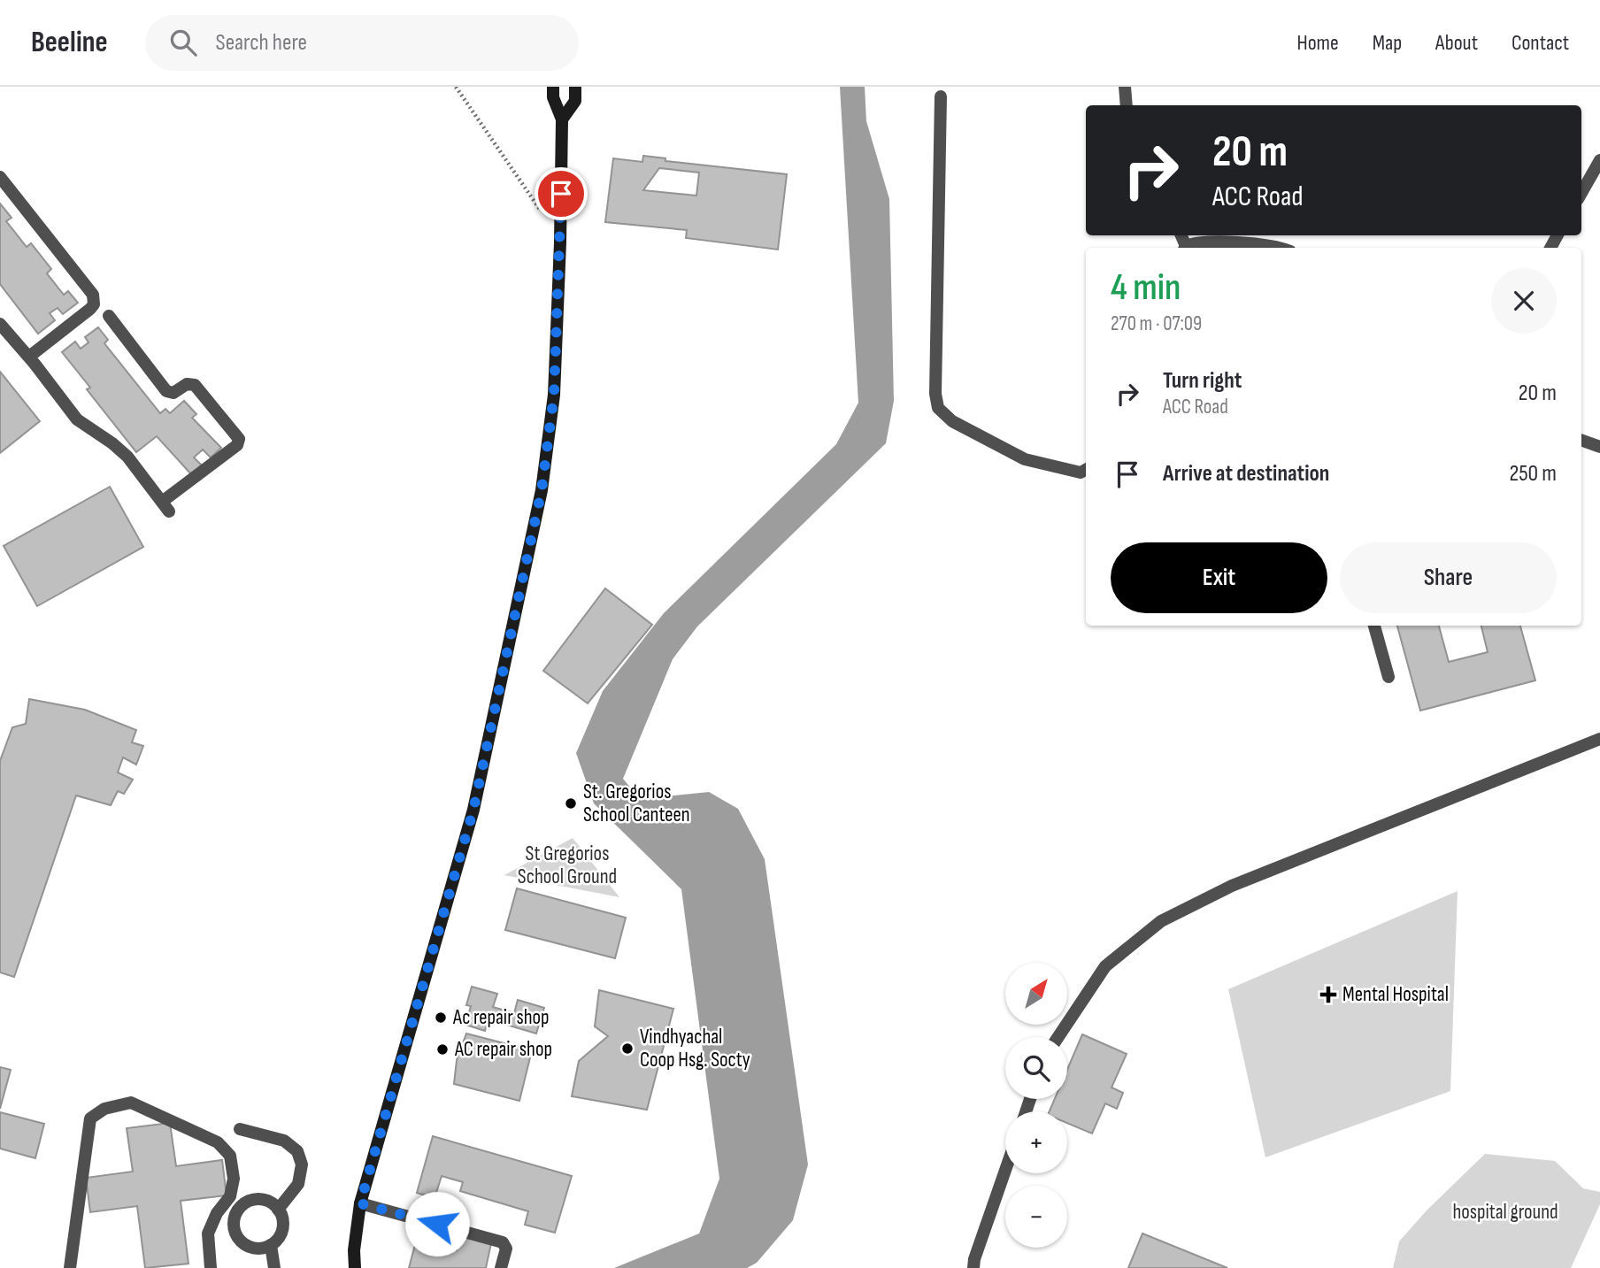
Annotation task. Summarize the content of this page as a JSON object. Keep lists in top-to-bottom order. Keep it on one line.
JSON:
{"parks":["St Gregorios School Ground","hospital ground"],"places":{"other":["St. Gregorios School Canteen","Ac repair shop","Vindhyachal Coop Hsg. Socty","AC repair shop"],"health":["Mental Hospital"]},"north":"top right","page":{"header":"Beeline","search":"Search here","nav":["Home","Map","About","Contact"],"turn":["20 m","ACC Road"],"heading":["4 min","270 m · 07:09"],"list":[{"name":"Turn right","note":"ACC Road","value":"20 m"},{"name":"Arrive at destination","value":"250 m"}],"buttons":["Exit","Share"],"map_buttons":["+","−"]}}
